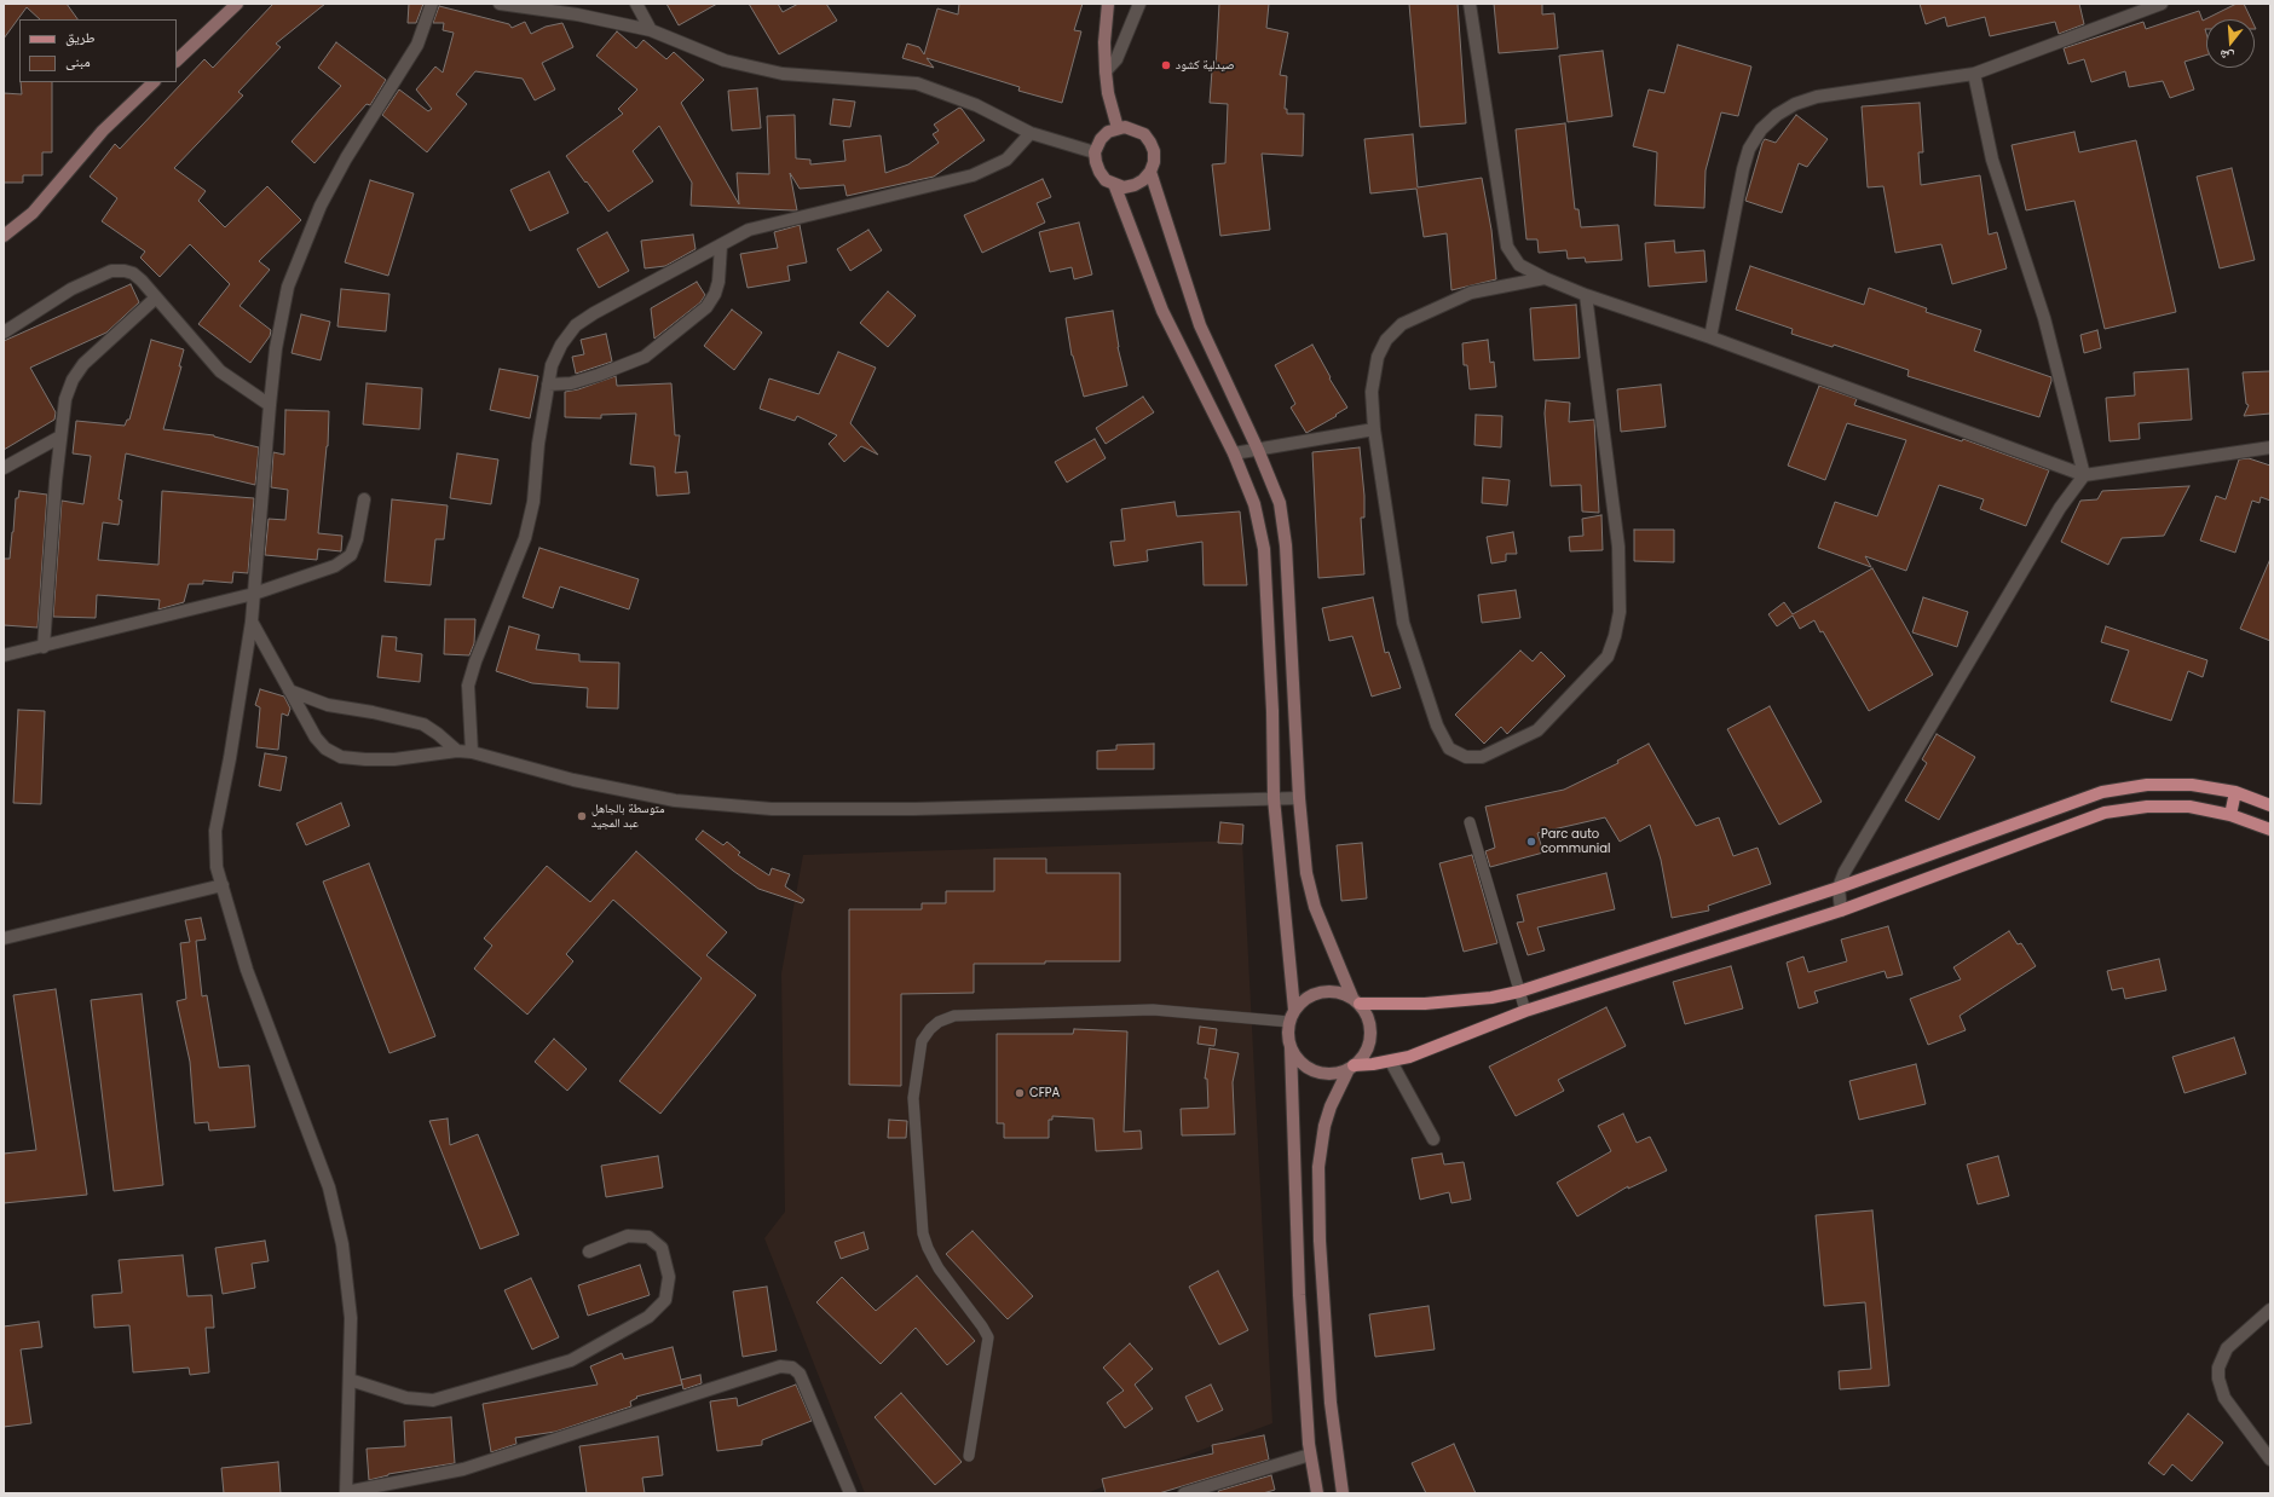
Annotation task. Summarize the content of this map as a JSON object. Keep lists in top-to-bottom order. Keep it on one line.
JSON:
{"places":["صيدلية كشود","متوسطة بالجاهل عبد المجيد","Parc auto communial","CFPA"],"legend":["طريق","مبنى"],"north":"bottom"}
